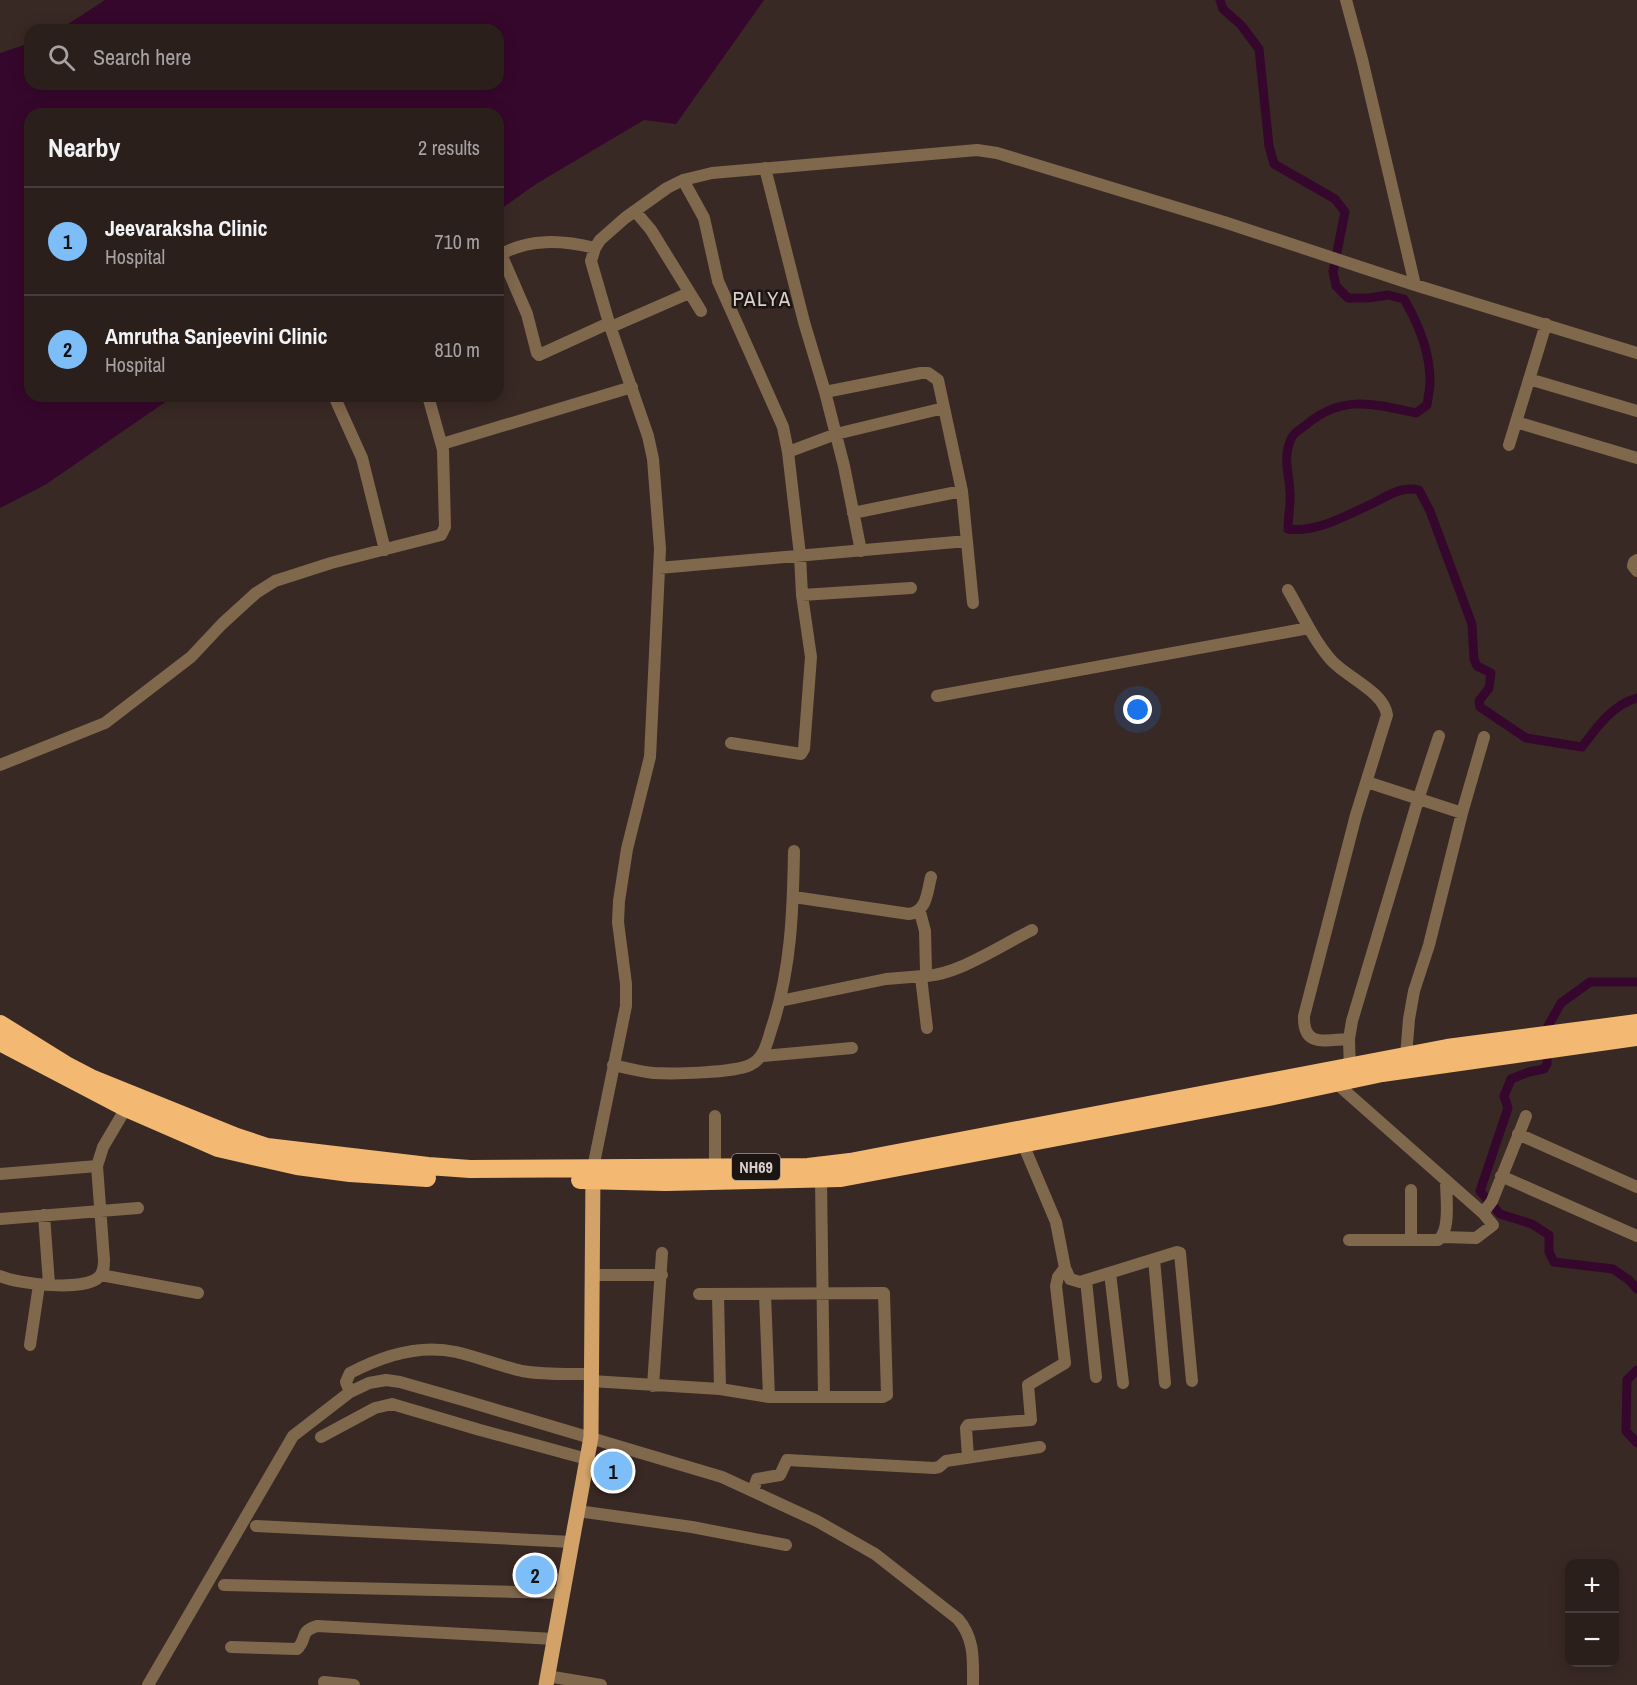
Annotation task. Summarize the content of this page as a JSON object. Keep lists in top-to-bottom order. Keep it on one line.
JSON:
{"streets":{"highway":["NH69"]},"districts":["PALYA"],"page":{"search":"Search here","heading":["Nearby","2 results"],"list":[{"mark":"1","name":"Jeevaraksha Clinic","note":"Hospital","value":"710 m"},{"mark":"2","name":"Amrutha Sanjeevini Clinic","note":"Hospital","value":"810 m"}],"pins":["1","2"],"map_buttons":["+","−"]}}
